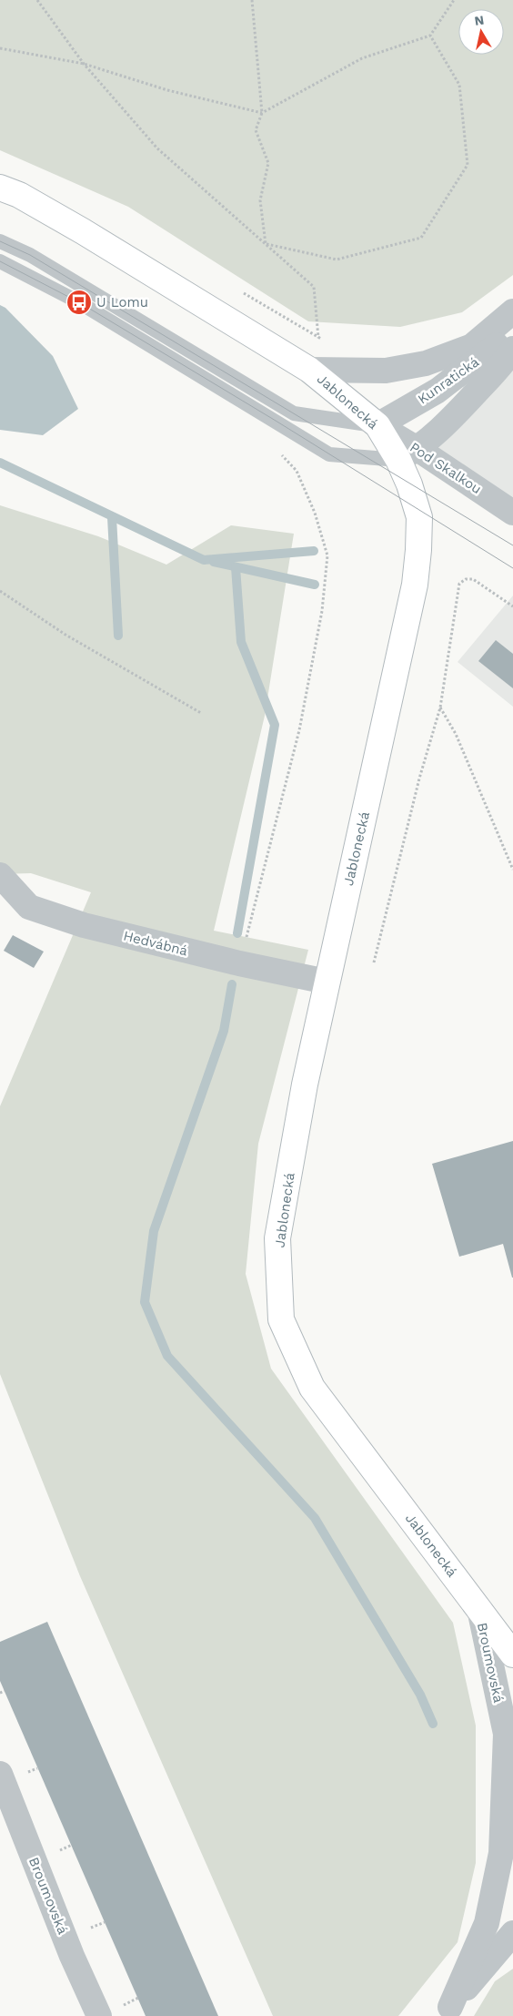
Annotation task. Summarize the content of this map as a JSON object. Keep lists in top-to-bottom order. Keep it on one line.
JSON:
{"streets":{"main road":["Jablonecká"],"street":["Kunratická","Pod Skalkou","Hedvábná","Broumovská"]},"crossings":[["Kunratická","Jablonecká"],["Kunratická","Pod Skalkou"],["Jablonecká","Pod Skalkou"],["Jablonecká","Hedvábná"],["Jablonecká","Broumovská"]],"places":{"bus stop":["U Lomu"]},"north":"top"}
